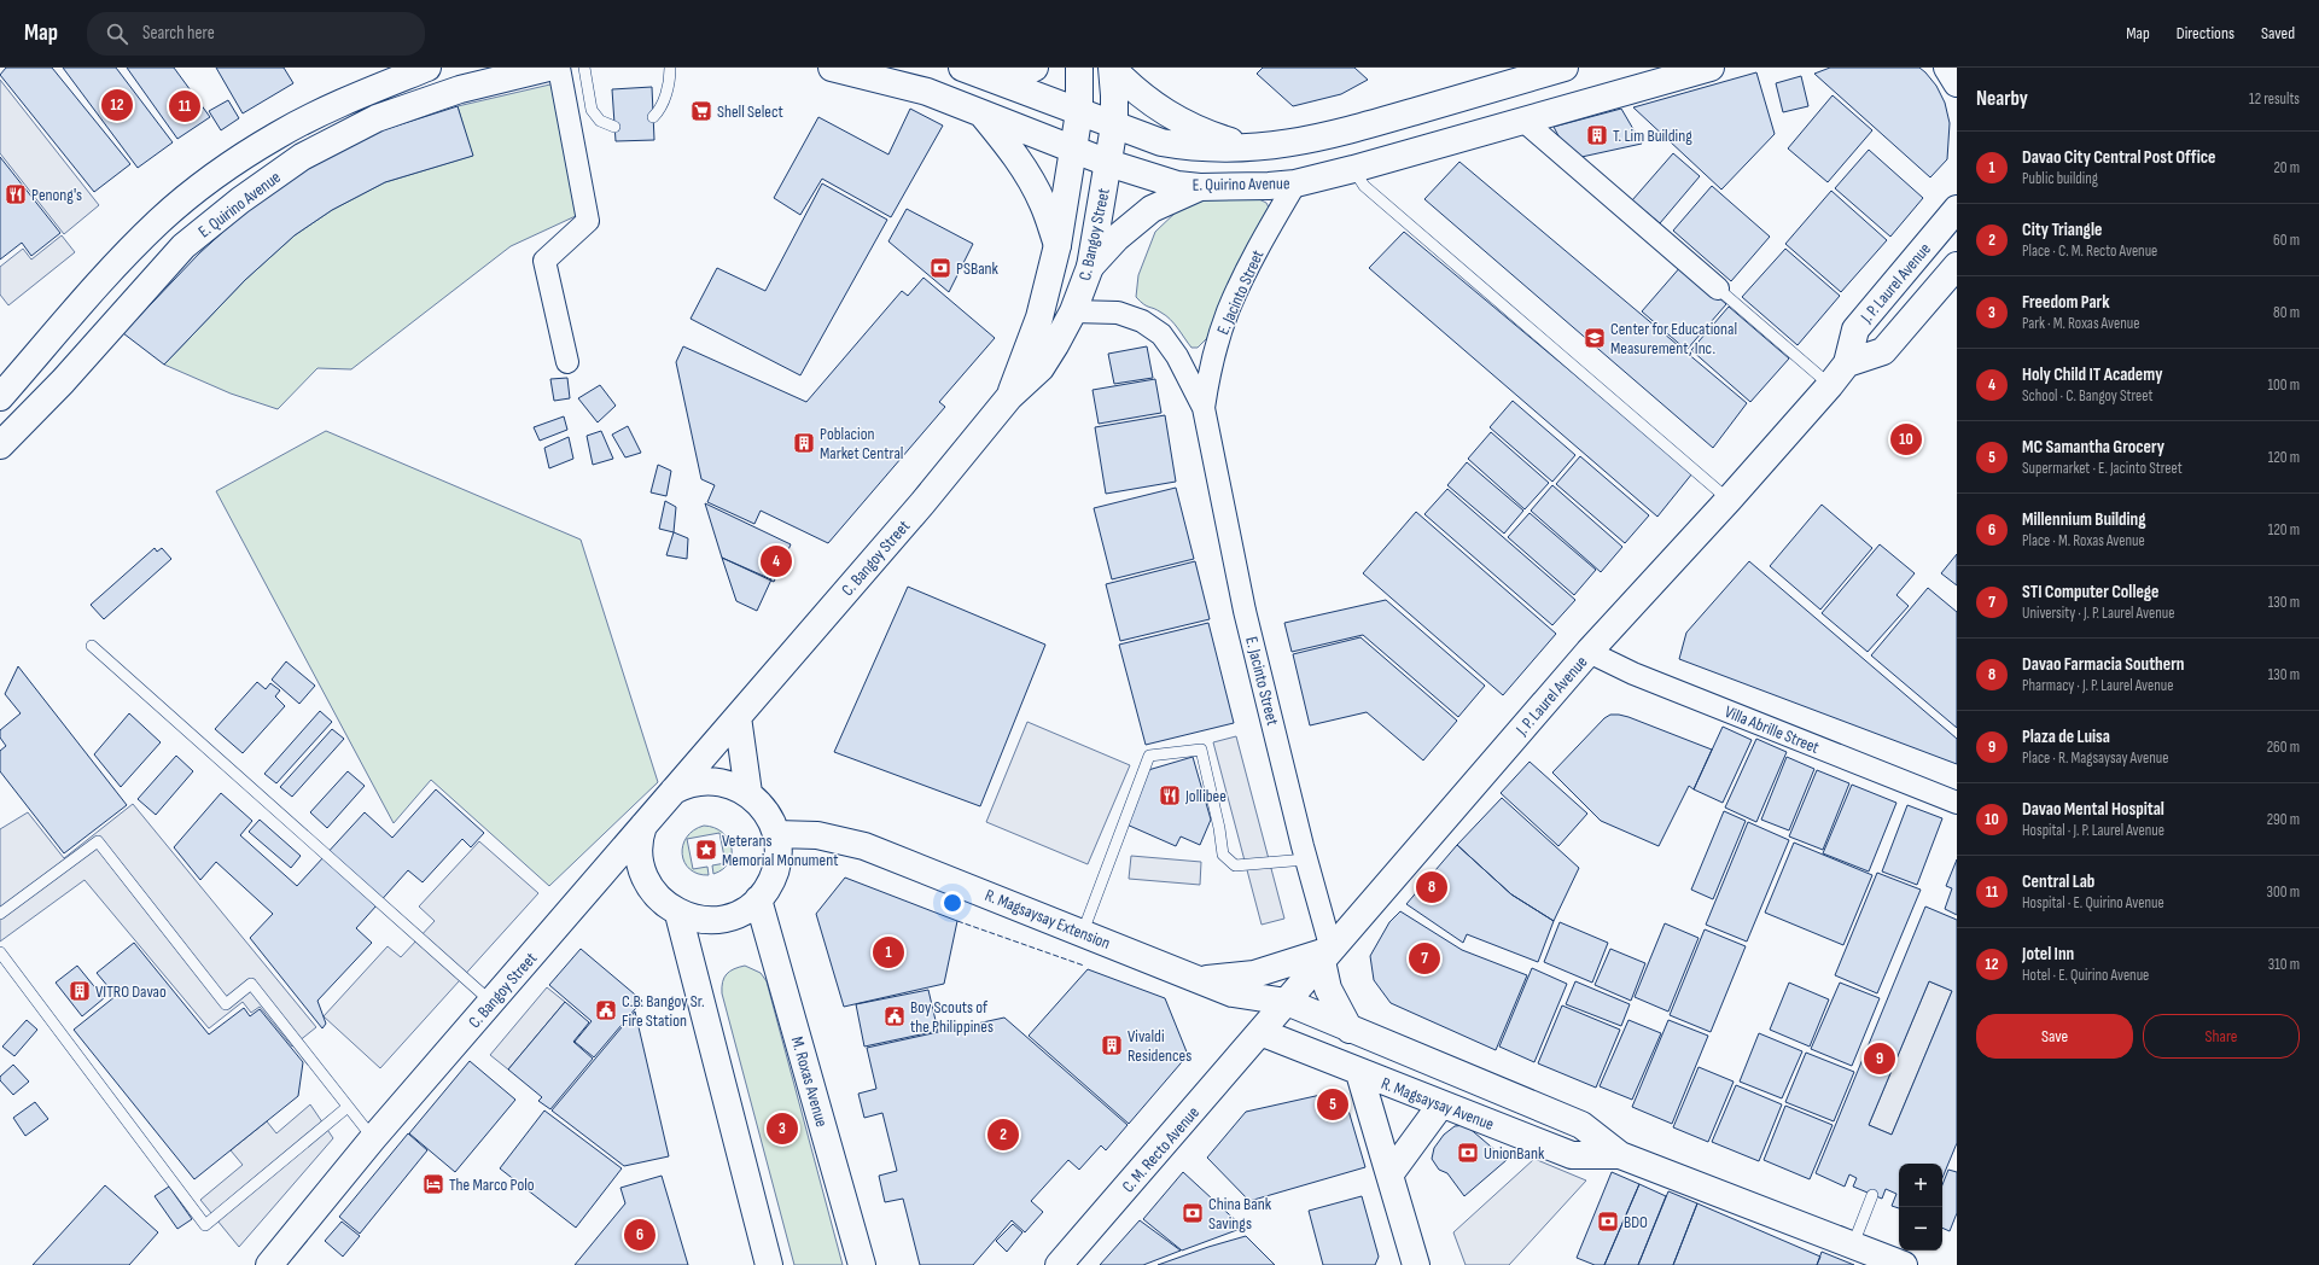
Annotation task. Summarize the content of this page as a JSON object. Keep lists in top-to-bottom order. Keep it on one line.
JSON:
{"streets":{"main road":["E. Quirino Avenue","C. Bangoy Street","J. P. Laurel Avenue","R. Magsaysay Extension","M. Roxas Avenue","R. Magsaysay Avenue","C. M. Recto Avenue"],"street":["E. Jacinto Street","Villa Abrille Street"]},"crossings":[["E. Quirino Avenue","C. Bangoy Street"],["E. Quirino Avenue","E. Jacinto Street"],["C. Bangoy Street","E. Jacinto Street"],["C. Bangoy Street","R. Magsaysay Extension"],["C. Bangoy Street","M. Roxas Avenue"],["J. P. Laurel Avenue","E. Jacinto Street"],["J. P. Laurel Avenue","Villa Abrille Street"],["J. P. Laurel Avenue","R. Magsaysay Extension"],["J. P. Laurel Avenue","R. Magsaysay Avenue"],["J. P. Laurel Avenue","C. M. Recto Avenue"],["R. Magsaysay Extension","M. Roxas Avenue"],["R. Magsaysay Extension","R. Magsaysay Avenue"],["R. Magsaysay Avenue","C. M. Recto Avenue"]],"places":{"supermarket":["Shell Select"],"building":["T. Lim Building","Poblacion Market Central","VITRO Davao","Vivaldi Residences"],"restaurant":["Penong's","Jollibee"],"bank":["PSBank","UnionBank","China Bank Savings","BDO"],"school or university":["Center for Educational Measurement, Inc."],"place":["Veterans Memorial Monument"],"public building":["C.B. Bangoy Sr. Fire Station","Boy Scouts of the Philippines"],"hotel":["The Marco Polo"]},"page":{"header":"Map","search":"Search here","nav":["Map","Directions","Saved"],"heading":["Nearby","12 results"],"pins":["12","11","10","4","8","1","7","9","5","3","2","6"],"list":[{"mark":"1","name":"Davao City Central Post Office","note":"Public building","value":"20 m"},{"mark":"2","name":"City Triangle","note":"Place · C. M. Recto Avenue","value":"60 m"},{"mark":"3","name":"Freedom Park","note":"Park · M. Roxas Avenue","value":"80 m"},{"mark":"4","name":"Holy Child IT Academy","note":"School · C. Bangoy Street","value":"100 m"},{"mark":"5","name":"MC Samantha Grocery","note":"Supermarket · E. Jacinto Street","value":"120 m"},{"mark":"6","name":"Millennium Building","note":"Place · M. Roxas Avenue","value":"120 m"},{"mark":"7","name":"STI Computer College","note":"University · J. P. Laurel Avenue","value":"130 m"},{"mark":"8","name":"Davao Farmacia Southern","note":"Pharmacy · J. P. Laurel Avenue","value":"130 m"},{"mark":"9","name":"Plaza de Luisa","note":"Place · R. Magsaysay Avenue","value":"260 m"},{"mark":"10","name":"Davao Mental Hospital","note":"Hospital · J. P. Laurel Avenue","value":"290 m"},{"mark":"11","name":"Central Lab","note":"Hospital · E. Quirino Avenue","value":"300 m"},{"mark":"12","name":"Jotel Inn","note":"Hotel · E. Quirino Avenue","value":"310 m"}],"buttons":["Save","Share"],"map_buttons":["+","−"]}}
